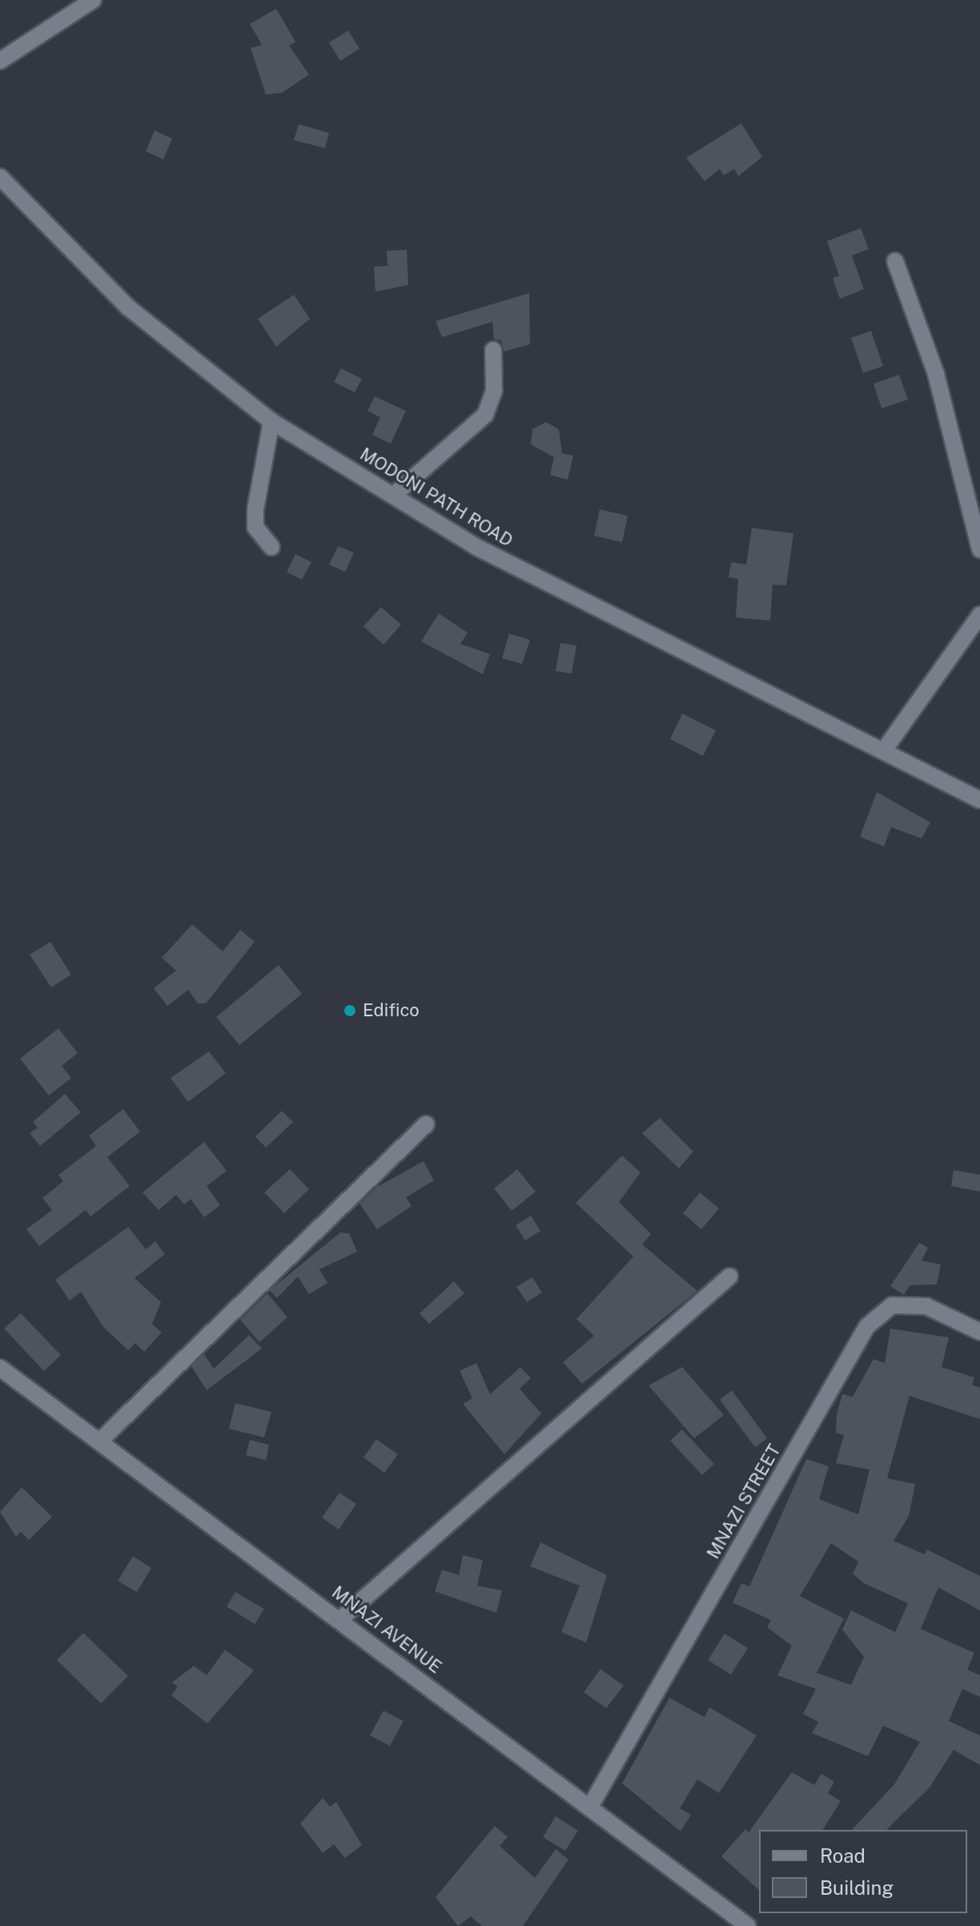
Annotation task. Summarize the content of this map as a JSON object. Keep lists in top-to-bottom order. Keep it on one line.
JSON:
{"streets":{"street":["MODONI PATH ROAD","MNAZI STREET","MNAZI AVENUE"]},"crossings":[["MNAZI STREET","MNAZI AVENUE"]],"places":["Edifico"],"legend":["Road","Building"]}
